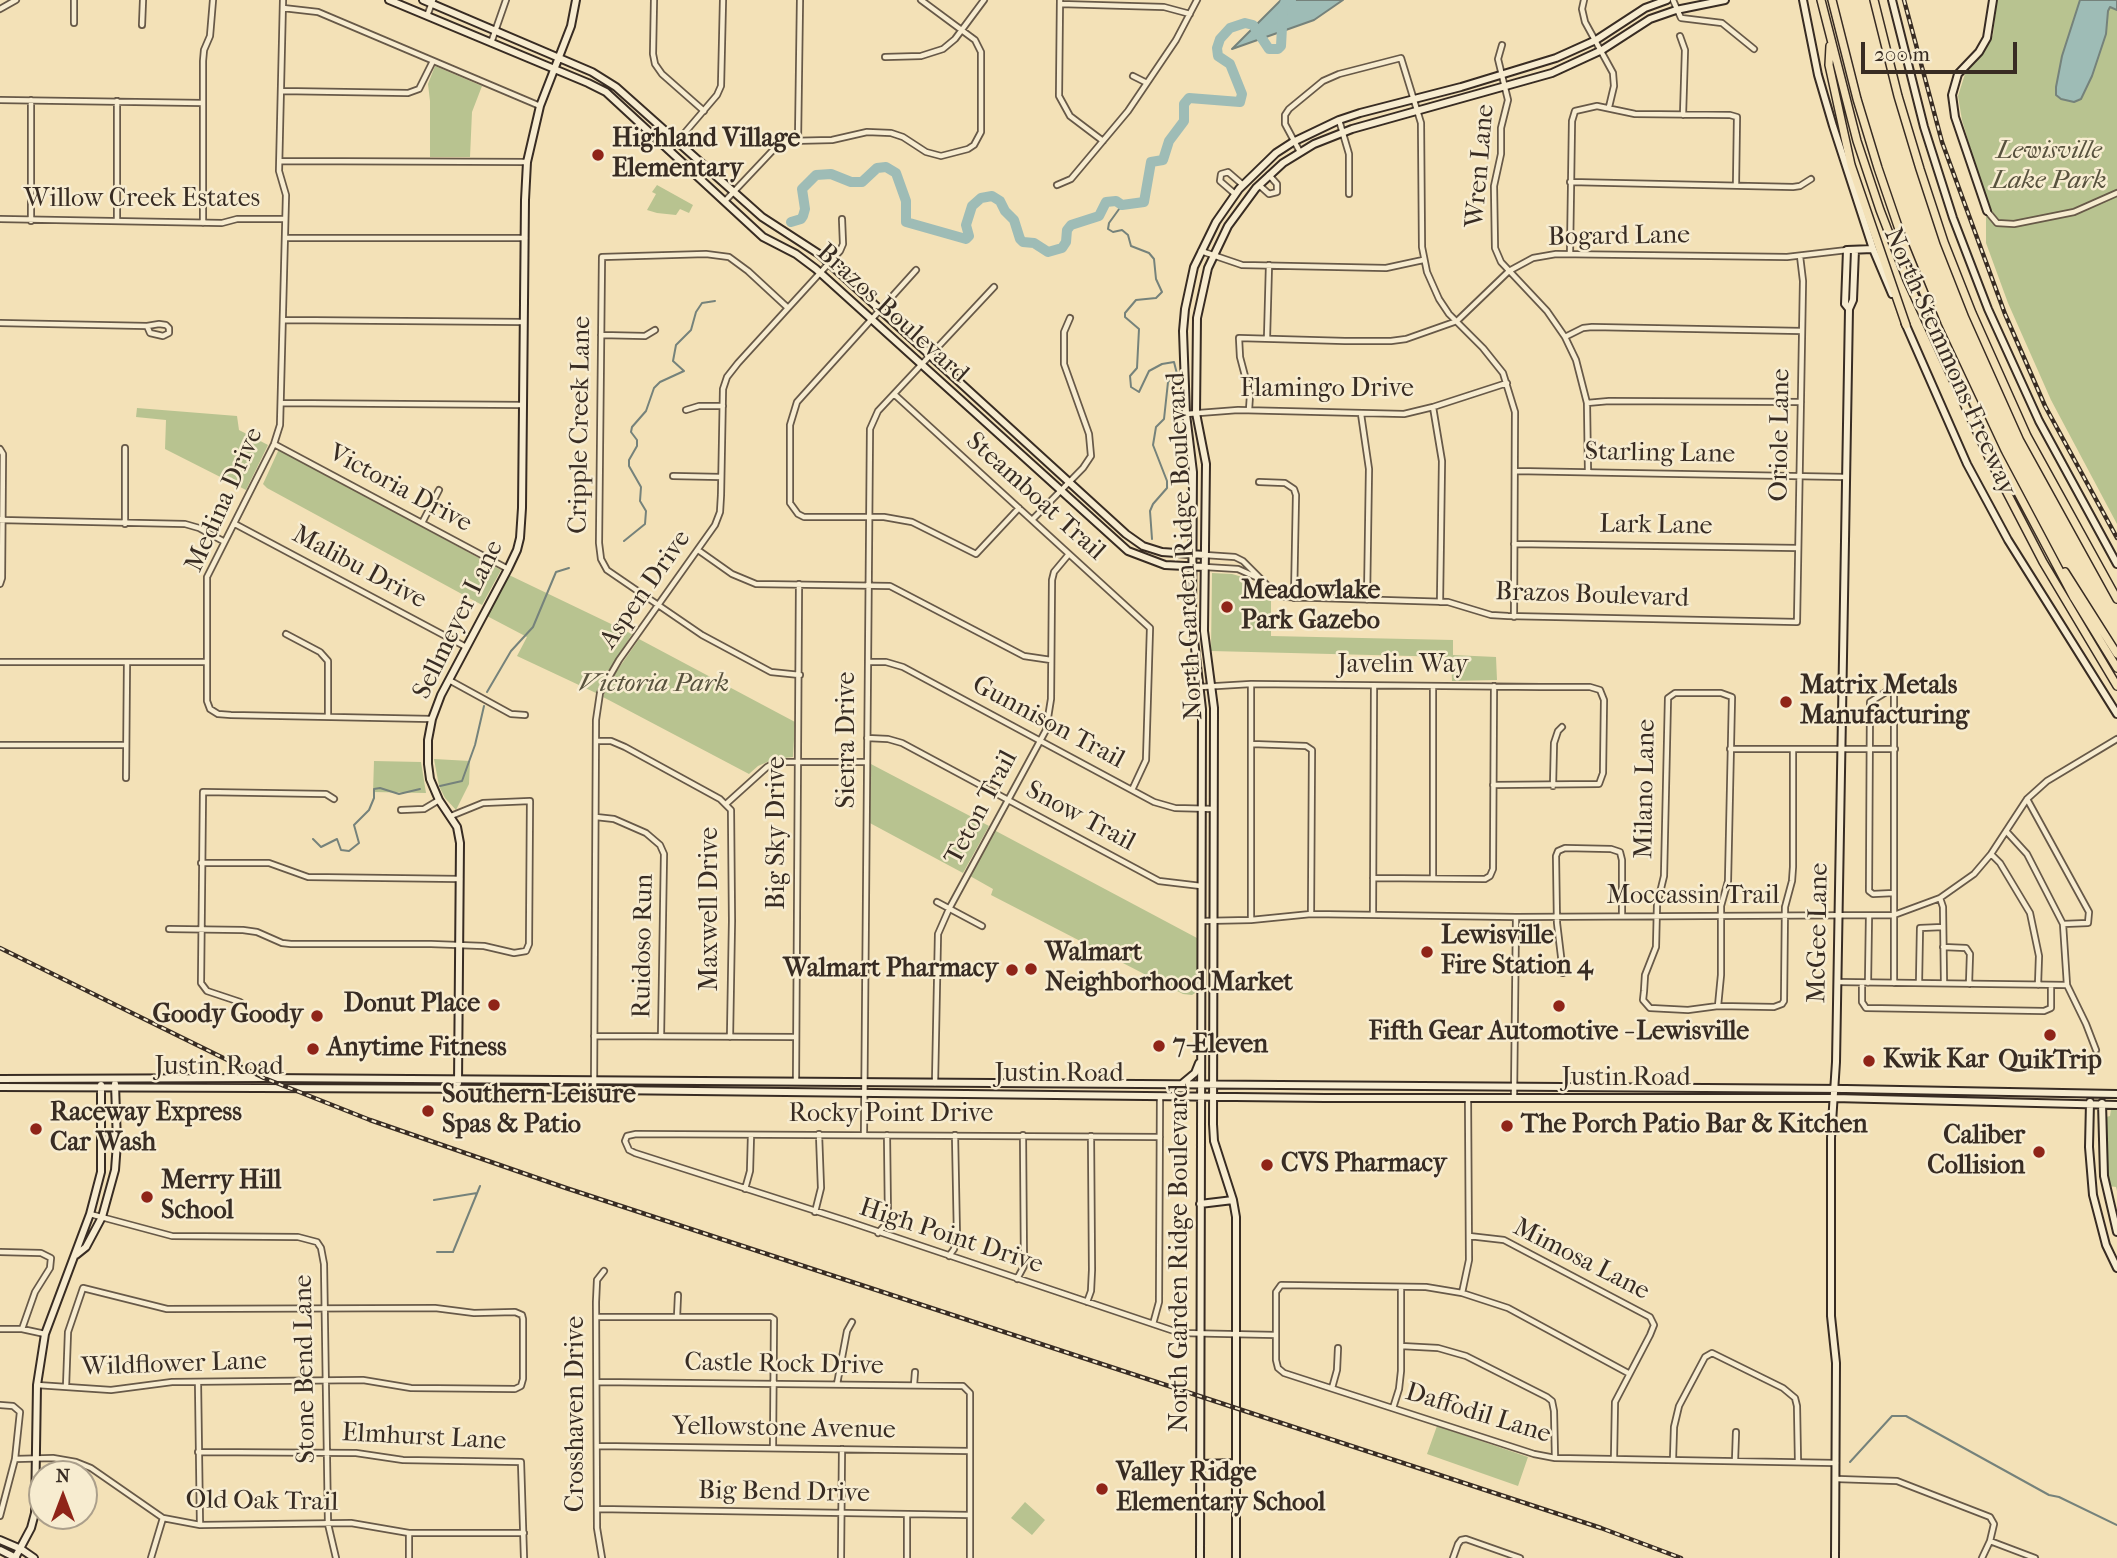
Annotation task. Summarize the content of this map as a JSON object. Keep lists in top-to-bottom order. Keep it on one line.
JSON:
{"streets":{"highway":["North Stemmons Freeway"],"main road":["Brazos Boulevard","North Garden Ridge Boulevard","Sellmeyer Lane","McGee Lane","Justin Road"],"street":["Wren Lane","Willow Creek Estates","Bogard Lane","Flamingo Drive","Cripple Creek Lane","Oriole Lane","Starling Lane","Victoria Drive","Steamboat Trail","Medina Drive","Lark Lane","Malibu Drive","Aspen Drive","Javelin Way","Gunnison Trail","Sierra Drive","Milano Lane","Teton Trail","Snow Trail","Big Sky Drive","Moccassin Trail","Maxwell Drive","Ruidoso Run","Rocky Point Drive","High Point Drive","Mimosa Lane","Wildflower Lane","Castle Rock Drive","Stone Bend Lane","Crosshaven Drive","Daffodil Lane","Yellowstone Avenue","Elmhurst Lane","Big Bend Drive","Old Oak Trail"]},"crossings":[["Wren Lane","Bogard Lane"],["Wren Lane","Starling Lane"],["Wren Lane","North Garden Ridge Boulevard"],["Willow Creek Estates","Medina Drive"],["Bogard Lane","Flamingo Drive"],["Bogard Lane","Oriole Lane"],["Bogard Lane","McGee Lane"],["Brazos Boulevard","Oriole Lane"],["Brazos Boulevard","North Garden Ridge Boulevard"],["Brazos Boulevard","Aspen Drive"],["Brazos Boulevard","Sellmeyer Lane"],["Brazos Boulevard","Sierra Drive"],["Flamingo Drive","North Garden Ridge Boulevard"],["Cripple Creek Lane","Aspen Drive"],["Cripple Creek Lane","Big Sky Drive"],["Oriole Lane","Starling Lane"],["Oriole Lane","Lark Lane"],["Starling Lane","McGee Lane"],["Victoria Drive","Medina Drive"],["Victoria Drive","Sellmeyer Lane"],["Steamboat Trail","Gunnison Trail"],["Steamboat Trail","Sierra Drive"],["Steamboat Trail","Teton Trail"],["Medina Drive","Malibu Drive"],["Medina Drive","Sellmeyer Lane"],["North Garden Ridge Boulevard","Javelin Way"],["North Garden Ridge Boulevard","Gunnison Trail"],["North Garden Ridge Boulevard","Snow Trail"],["North Garden Ridge Boulevard","Moccassin Trail"],["North Garden Ridge Boulevard","Justin Road"],["North Garden Ridge Boulevard","High Point Drive"],["Malibu Drive","Sellmeyer Lane"],["Aspen Drive","Maxwell Drive"],["Aspen Drive","Ruidoso Run"],["Aspen Drive","Justin Road"],["Sellmeyer Lane","Justin Road"],["Gunnison Trail","Sierra Drive"],["Gunnison Trail","Teton Trail"],["Sierra Drive","Snow Trail"],["Sierra Drive","Justin Road"],["Sierra Drive","Rocky Point Drive"],["Milano Lane","Moccassin Trail"],["Teton Trail","Snow Trail"],["Teton Trail","Justin Road"],["Big Sky Drive","Justin Road"],["Moccassin Trail","McGee Lane"],["McGee Lane","Justin Road"],["McGee Lane","Daffodil Lane"],["Rocky Point Drive","High Point Drive"],["High Point Drive","Daffodil Lane"],["Mimosa Lane","Daffodil Lane"],["Wildflower Lane","Stone Bend Lane"],["Castle Rock Drive","Crosshaven Drive"],["Castle Rock Drive","Yellowstone Avenue"],["Stone Bend Lane","Elmhurst Lane"],["Stone Bend Lane","Old Oak Trail"],["Crosshaven Drive","Yellowstone Avenue"],["Crosshaven Drive","Big Bend Drive"],["Elmhurst Lane","Old Oak Trail"]],"parks":["Lewisville Lake Park","Victoria Park"],"places":["Highland Village Elementary","Meadowlake Park Gazebo","Matrix Metals Manufacturing","Lewisville Fire Station 4","Walmart Neighborhood Market","Walmart Pharmacy","Donut Place","Fifth Gear Automotive - Lewisville","Goody Goody","QuikTrip","7-Eleven","Anytime Fitness","Kwik Kar","Southern Leisure Spas & Patio","The Porch Patio Bar & Kitchen","Raceway Express Car Wash","Caliber Collision","CVS Pharmacy","Merry Hill School","Valley Ridge Elementary School"],"scale_bar":"200 m","north":"top"}
